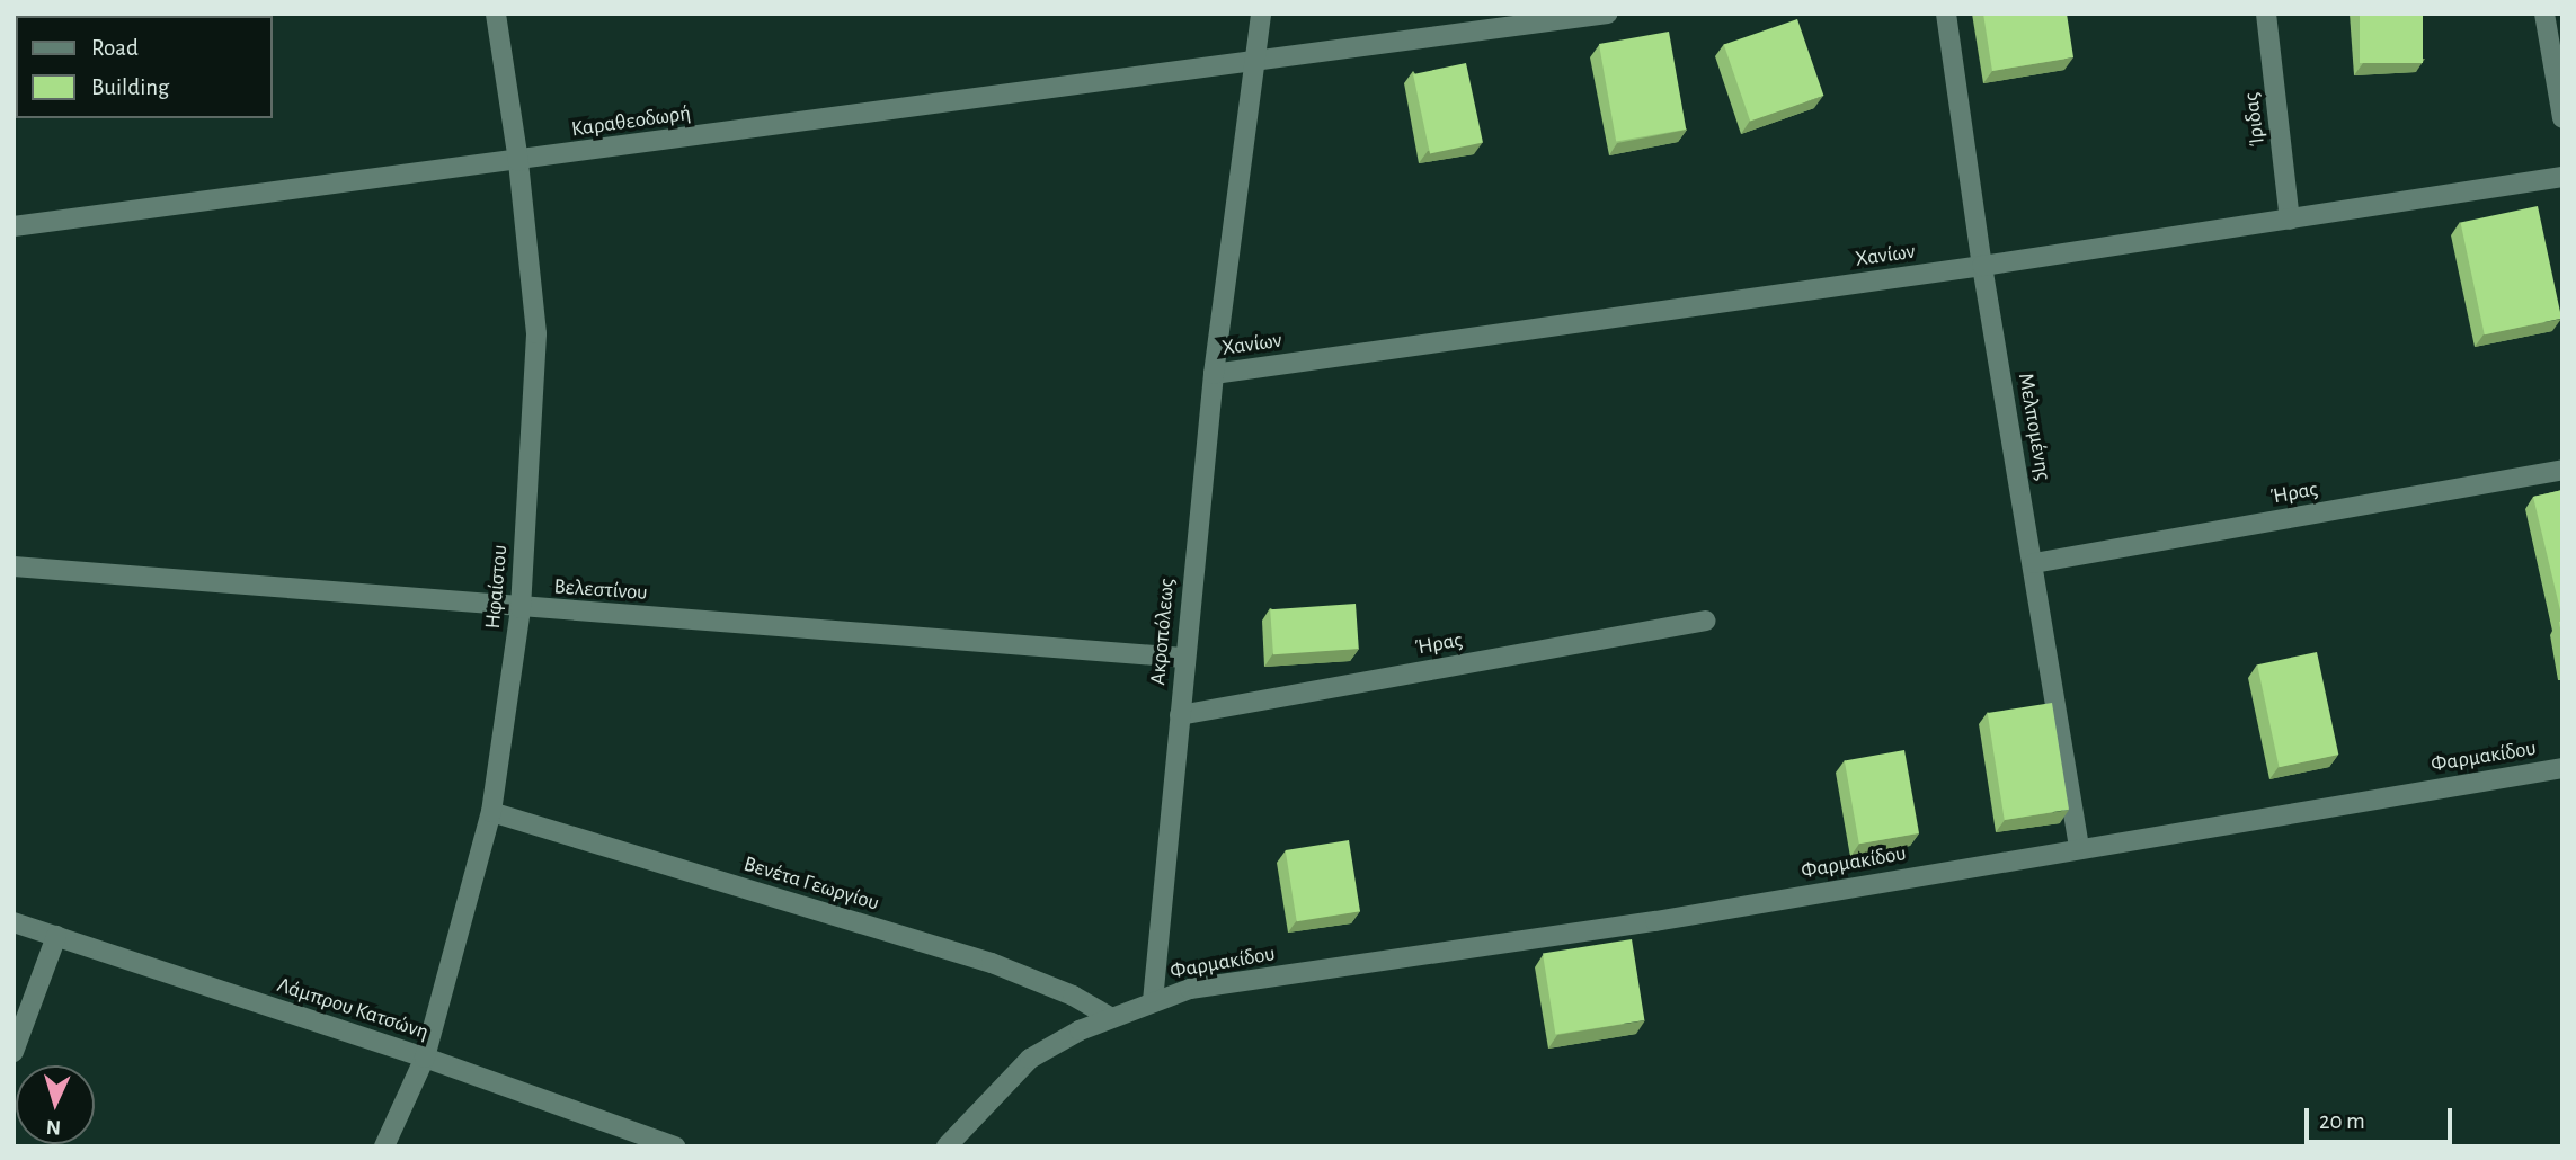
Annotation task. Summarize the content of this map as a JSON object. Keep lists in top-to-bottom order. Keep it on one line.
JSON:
{"streets":{"street":["Ίριδας","Καραθεοδωρή","Χανίων","Μελπομένης","Ήρας","Ηφαίστου","Βελεστίνου","Ακροπόλεως","Φαρμακίδου","Βενέτα Γεωργίου","Λάμπρου Κατσώνη"]},"crossings":[["Ίριδας","Χανίων"],["Καραθεοδωρή","Ηφαίστου"],["Καραθεοδωρή","Ακροπόλεως"],["Χανίων","Μελπομένης"],["Χανίων","Ακροπόλεως"],["Μελπομένης","Ήρας"],["Μελπομένης","Φαρμακίδου"],["Ήρας","Ακροπόλεως"],["Ηφαίστου","Βελεστίνου"],["Ηφαίστου","Βενέτα Γεωργίου"],["Ηφαίστου","Λάμπρου Κατσώνη"],["Βελεστίνου","Ακροπόλεως"],["Ακροπόλεως","Φαρμακίδου"]],"legend":["Road","Building"],"scale_bar":"20 m","north":"bottom"}
